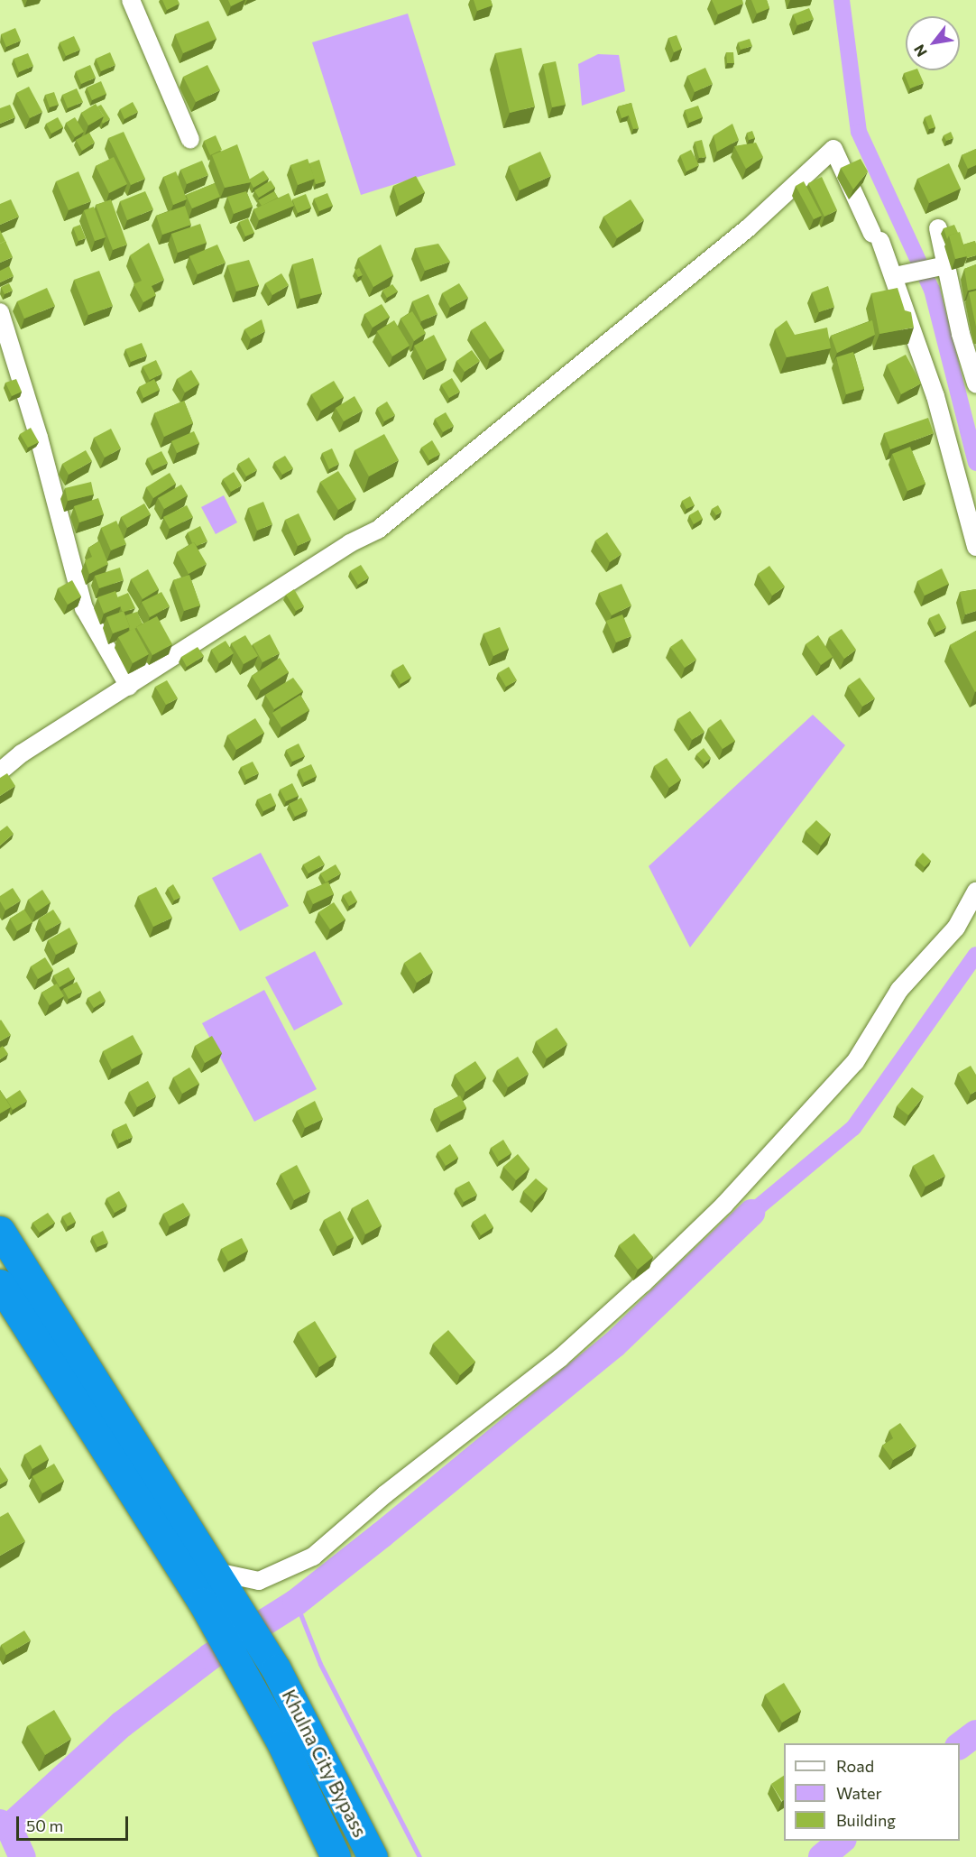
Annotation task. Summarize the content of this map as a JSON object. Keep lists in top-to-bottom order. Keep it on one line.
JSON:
{"streets":{"highway":["Khulna City Bypass"]},"legend":["Road","Water","Building"],"scale_bar":"50 m","north":"bottom left"}
